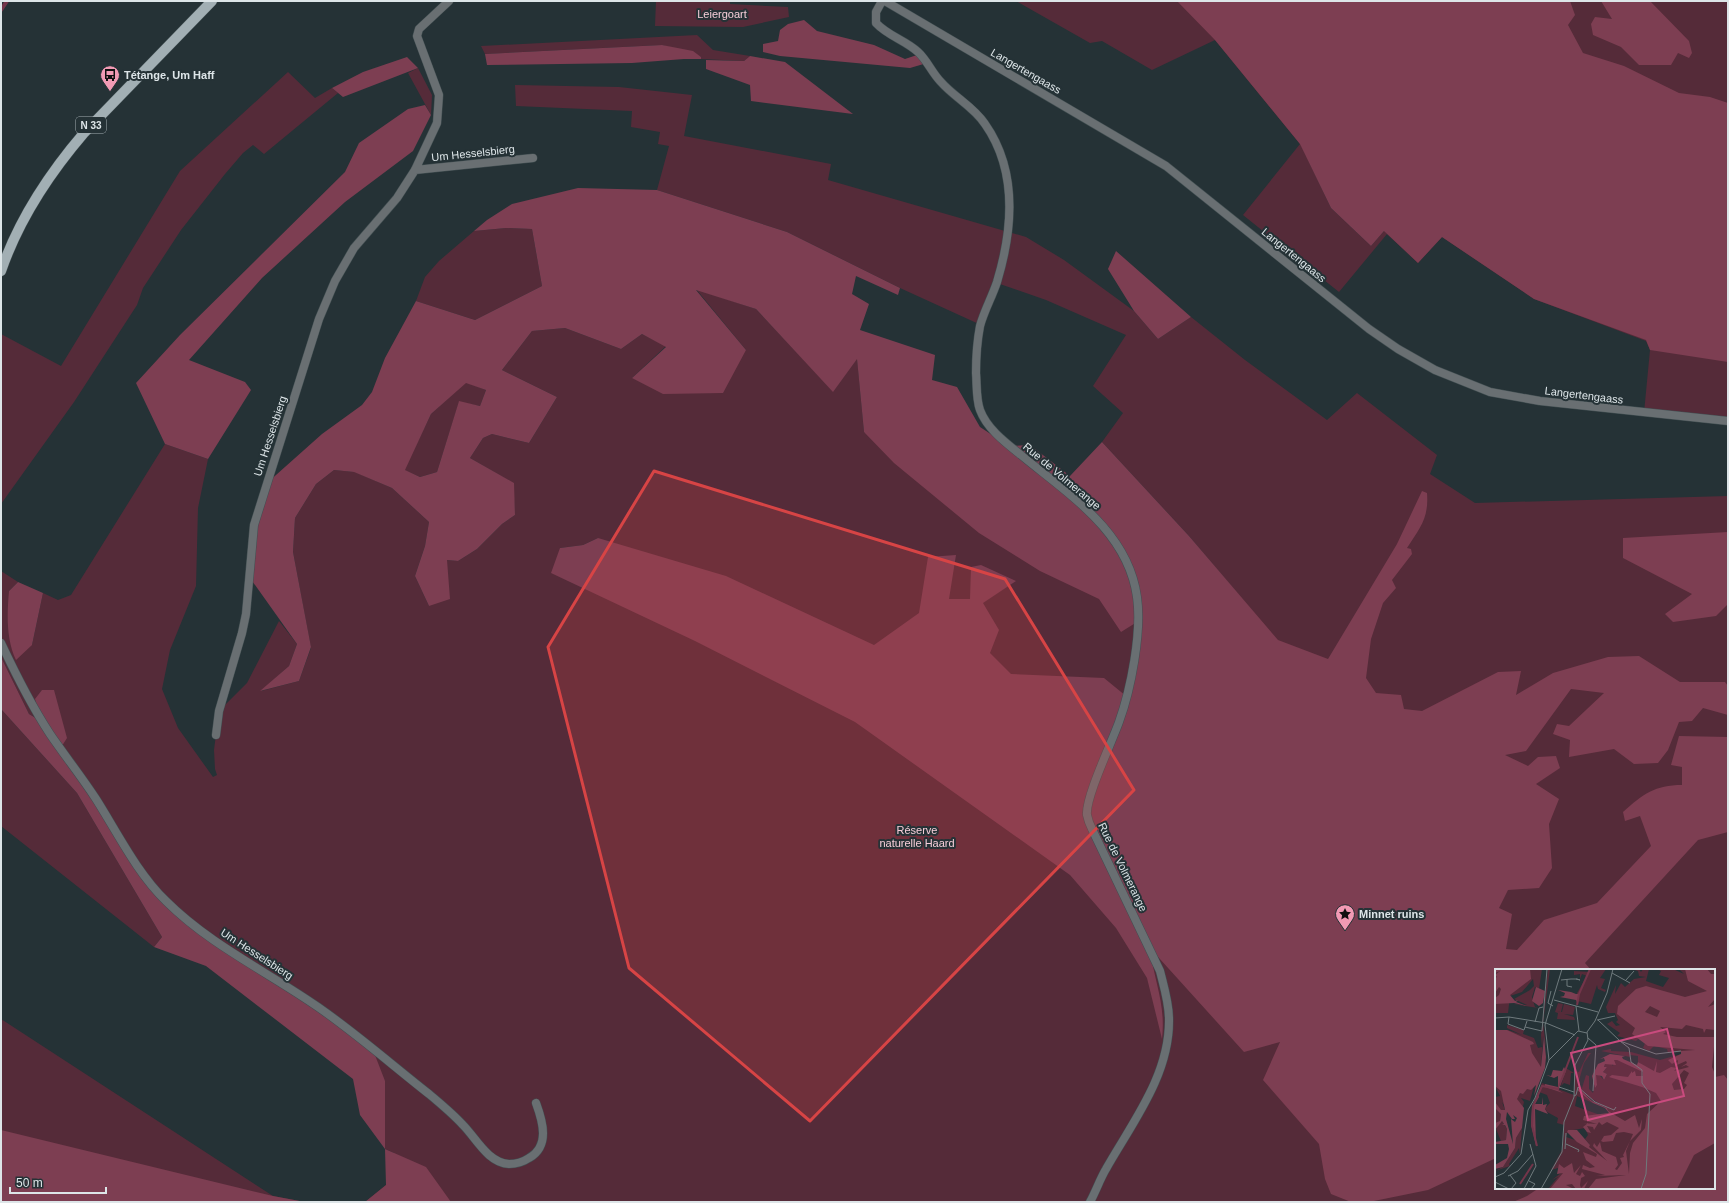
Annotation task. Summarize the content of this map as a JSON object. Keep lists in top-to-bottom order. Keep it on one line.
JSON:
{"streets":{"main road":["N 33"],"street":["Langertengaass","Um Hesselsbierg","Rue de Volmerange"]},"parks":["Leiergoart","Réserve naturelle Haard"],"places":{"bus stop":["Tétange, Um Haff"],"place":["Minnet ruins"]},"scale_bar":"50 m"}
